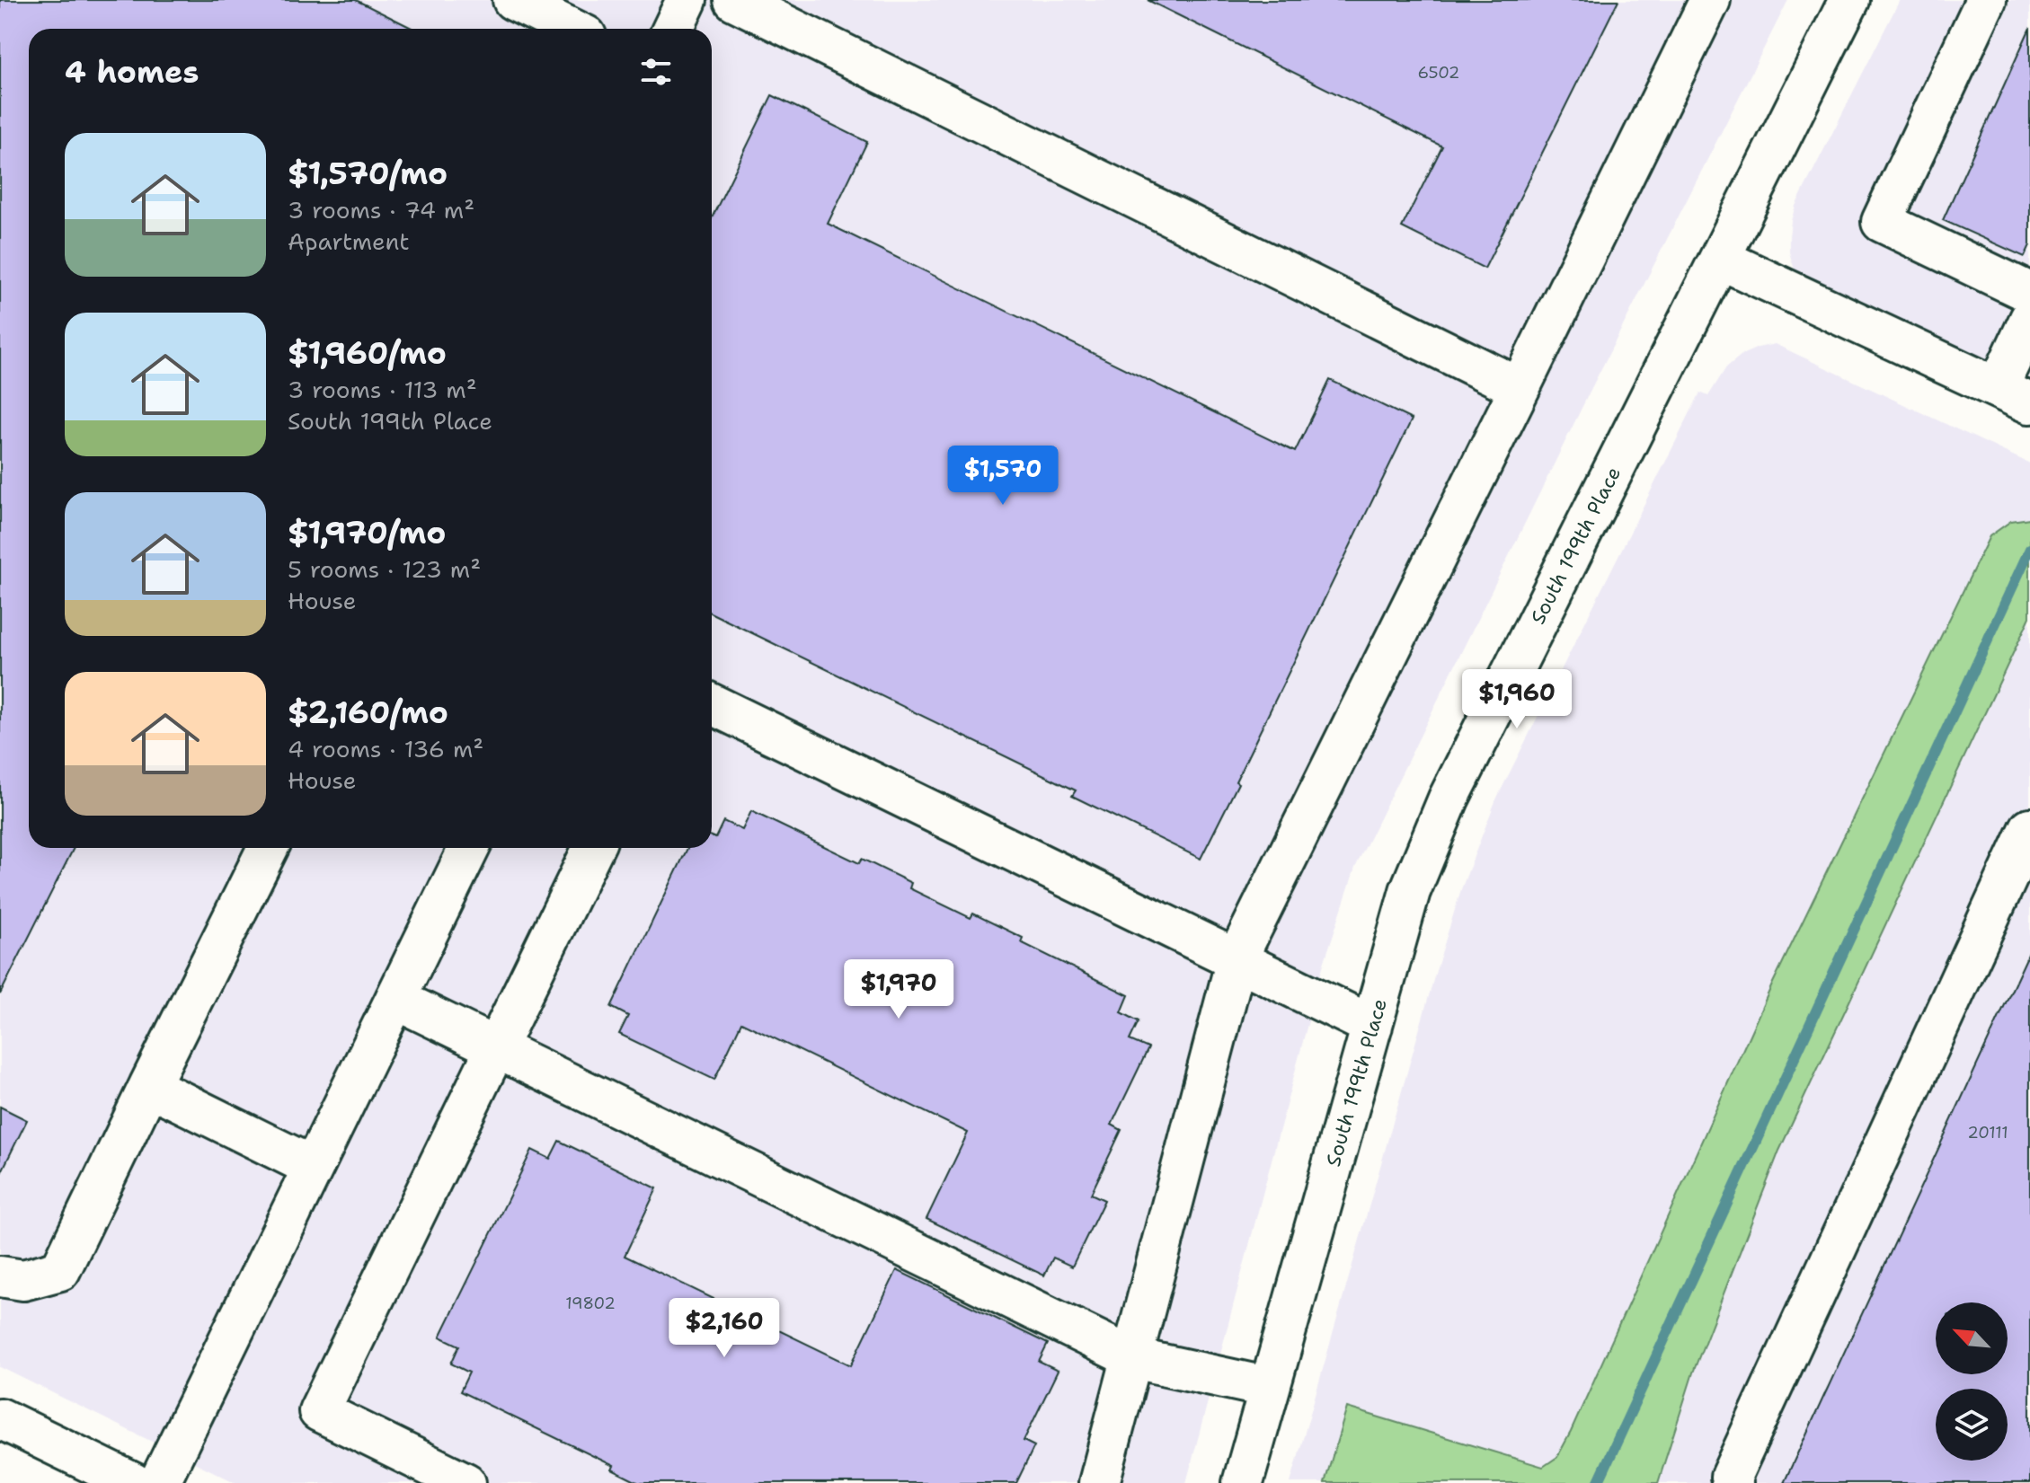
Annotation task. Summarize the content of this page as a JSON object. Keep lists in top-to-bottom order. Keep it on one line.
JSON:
{"streets":{"street":["South 199th Place"]},"house_numbers":["6502","20111","19802"],"north":"top left","page":{"heading":"4 homes","list":[{"name":"$1,570/mo","note":"3 rooms · 74 m² · Apartment"},{"name":"$1,960/mo","note":"3 rooms · 113 m² · South 199th Place"},{"name":"$1,970/mo","note":"5 rooms · 123 m² · House"},{"name":"$2,160/mo","note":"4 rooms · 136 m² · House"}],"price":["$1,570","$1,960","$1,970","$2,160"]}}
